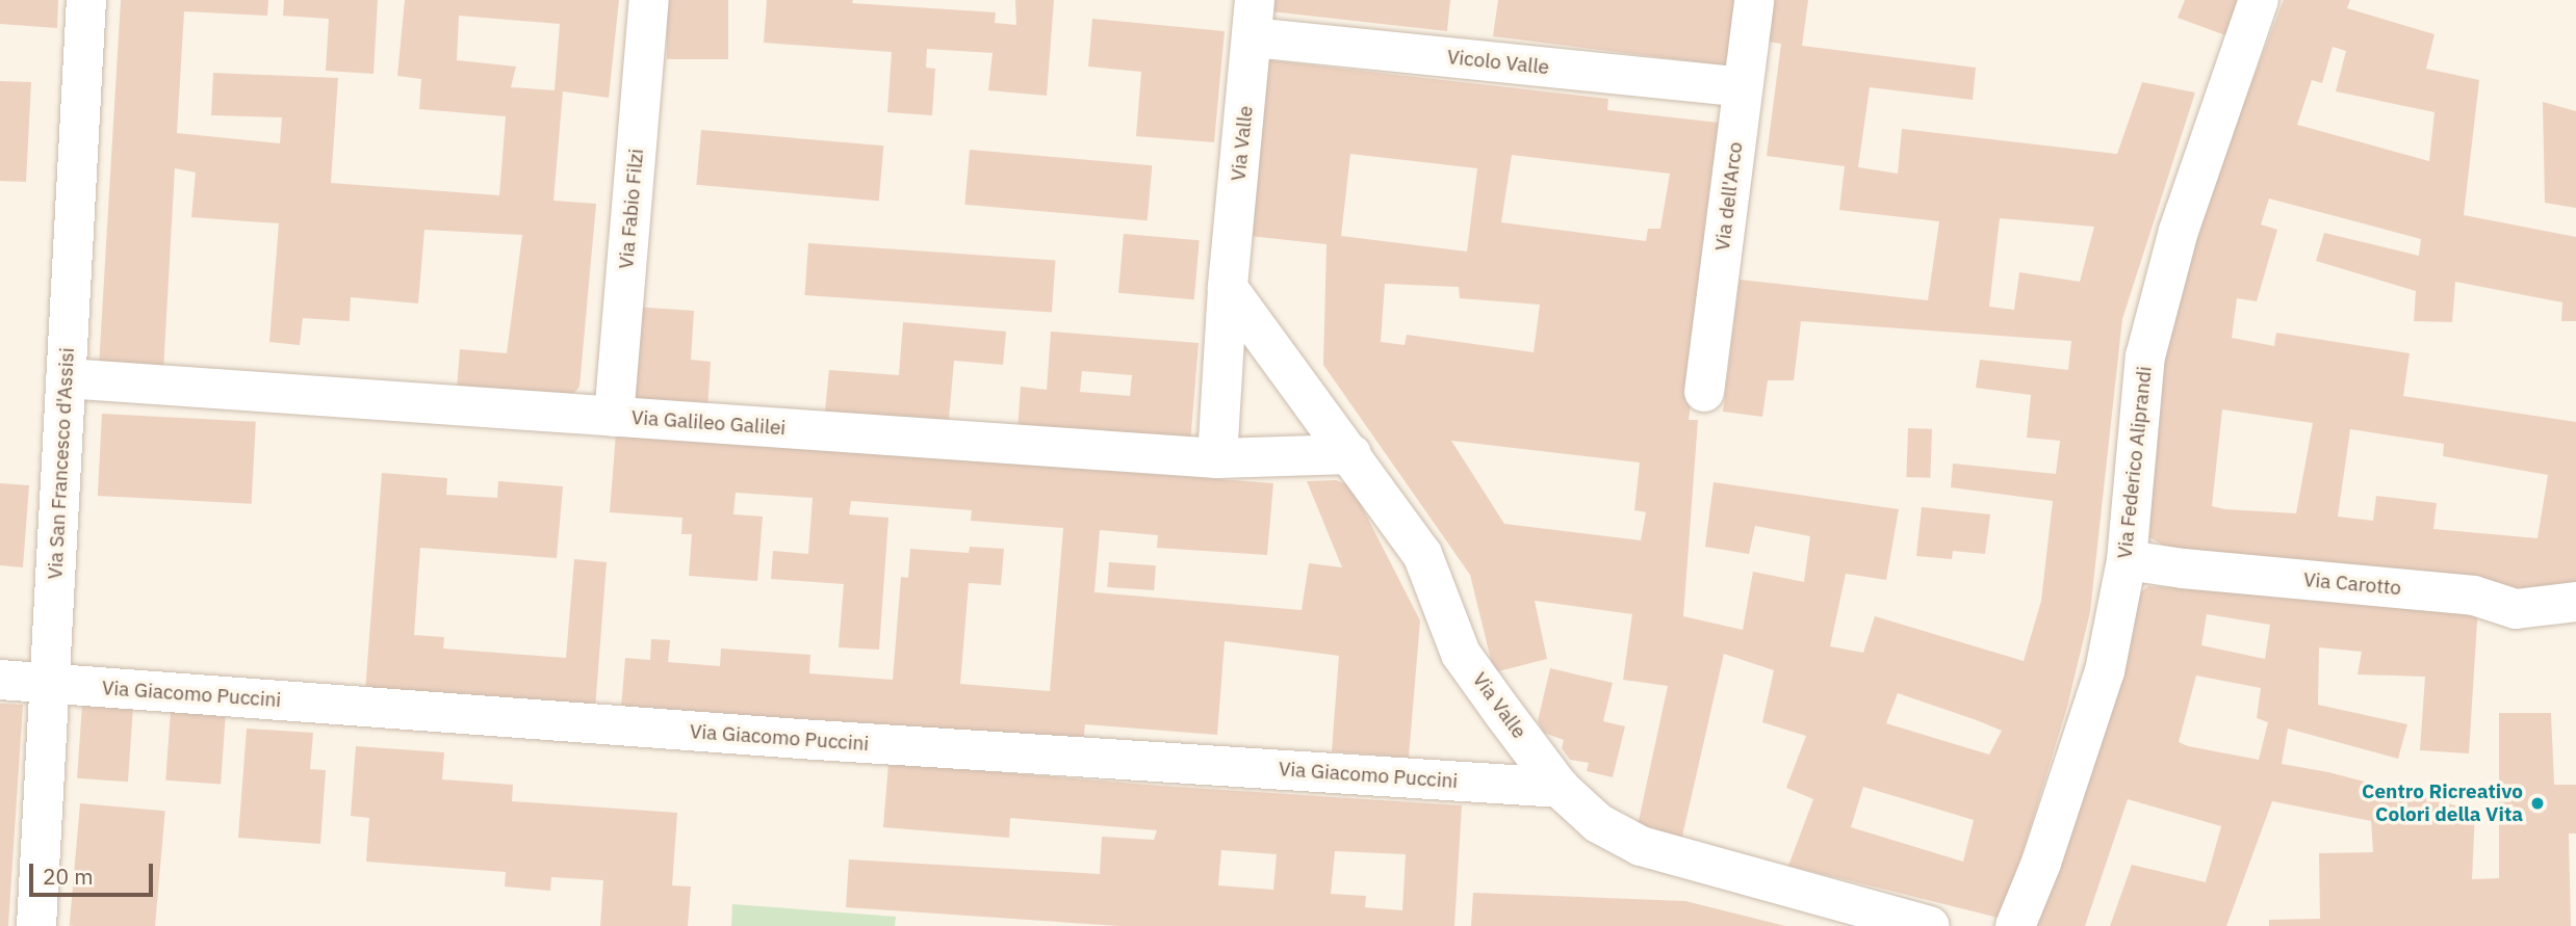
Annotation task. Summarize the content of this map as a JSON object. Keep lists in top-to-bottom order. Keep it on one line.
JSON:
{"streets":{"street":["Vicolo Valle","Via Valle","Via dell'Arco","Via Fabio Filzi","Via Galileo Galilei","Via Federico Aliprandi","Via San Francesco d'Assisi","Via Carotto","Via Giacomo Puccini"]},"crossings":[["Vicolo Valle","Via Valle"],["Vicolo Valle","Via dell'Arco"],["Via Valle","Via Galileo Galilei"],["Via Valle","Via Giacomo Puccini"],["Via Fabio Filzi","Via Galileo Galilei"],["Via Galileo Galilei","Via San Francesco d'Assisi"],["Via Federico Aliprandi","Via Carotto"],["Via San Francesco d'Assisi","Via Giacomo Puccini"]],"places":["Centro Ricreativo Colori della Vita"],"scale_bar":"20 m"}
